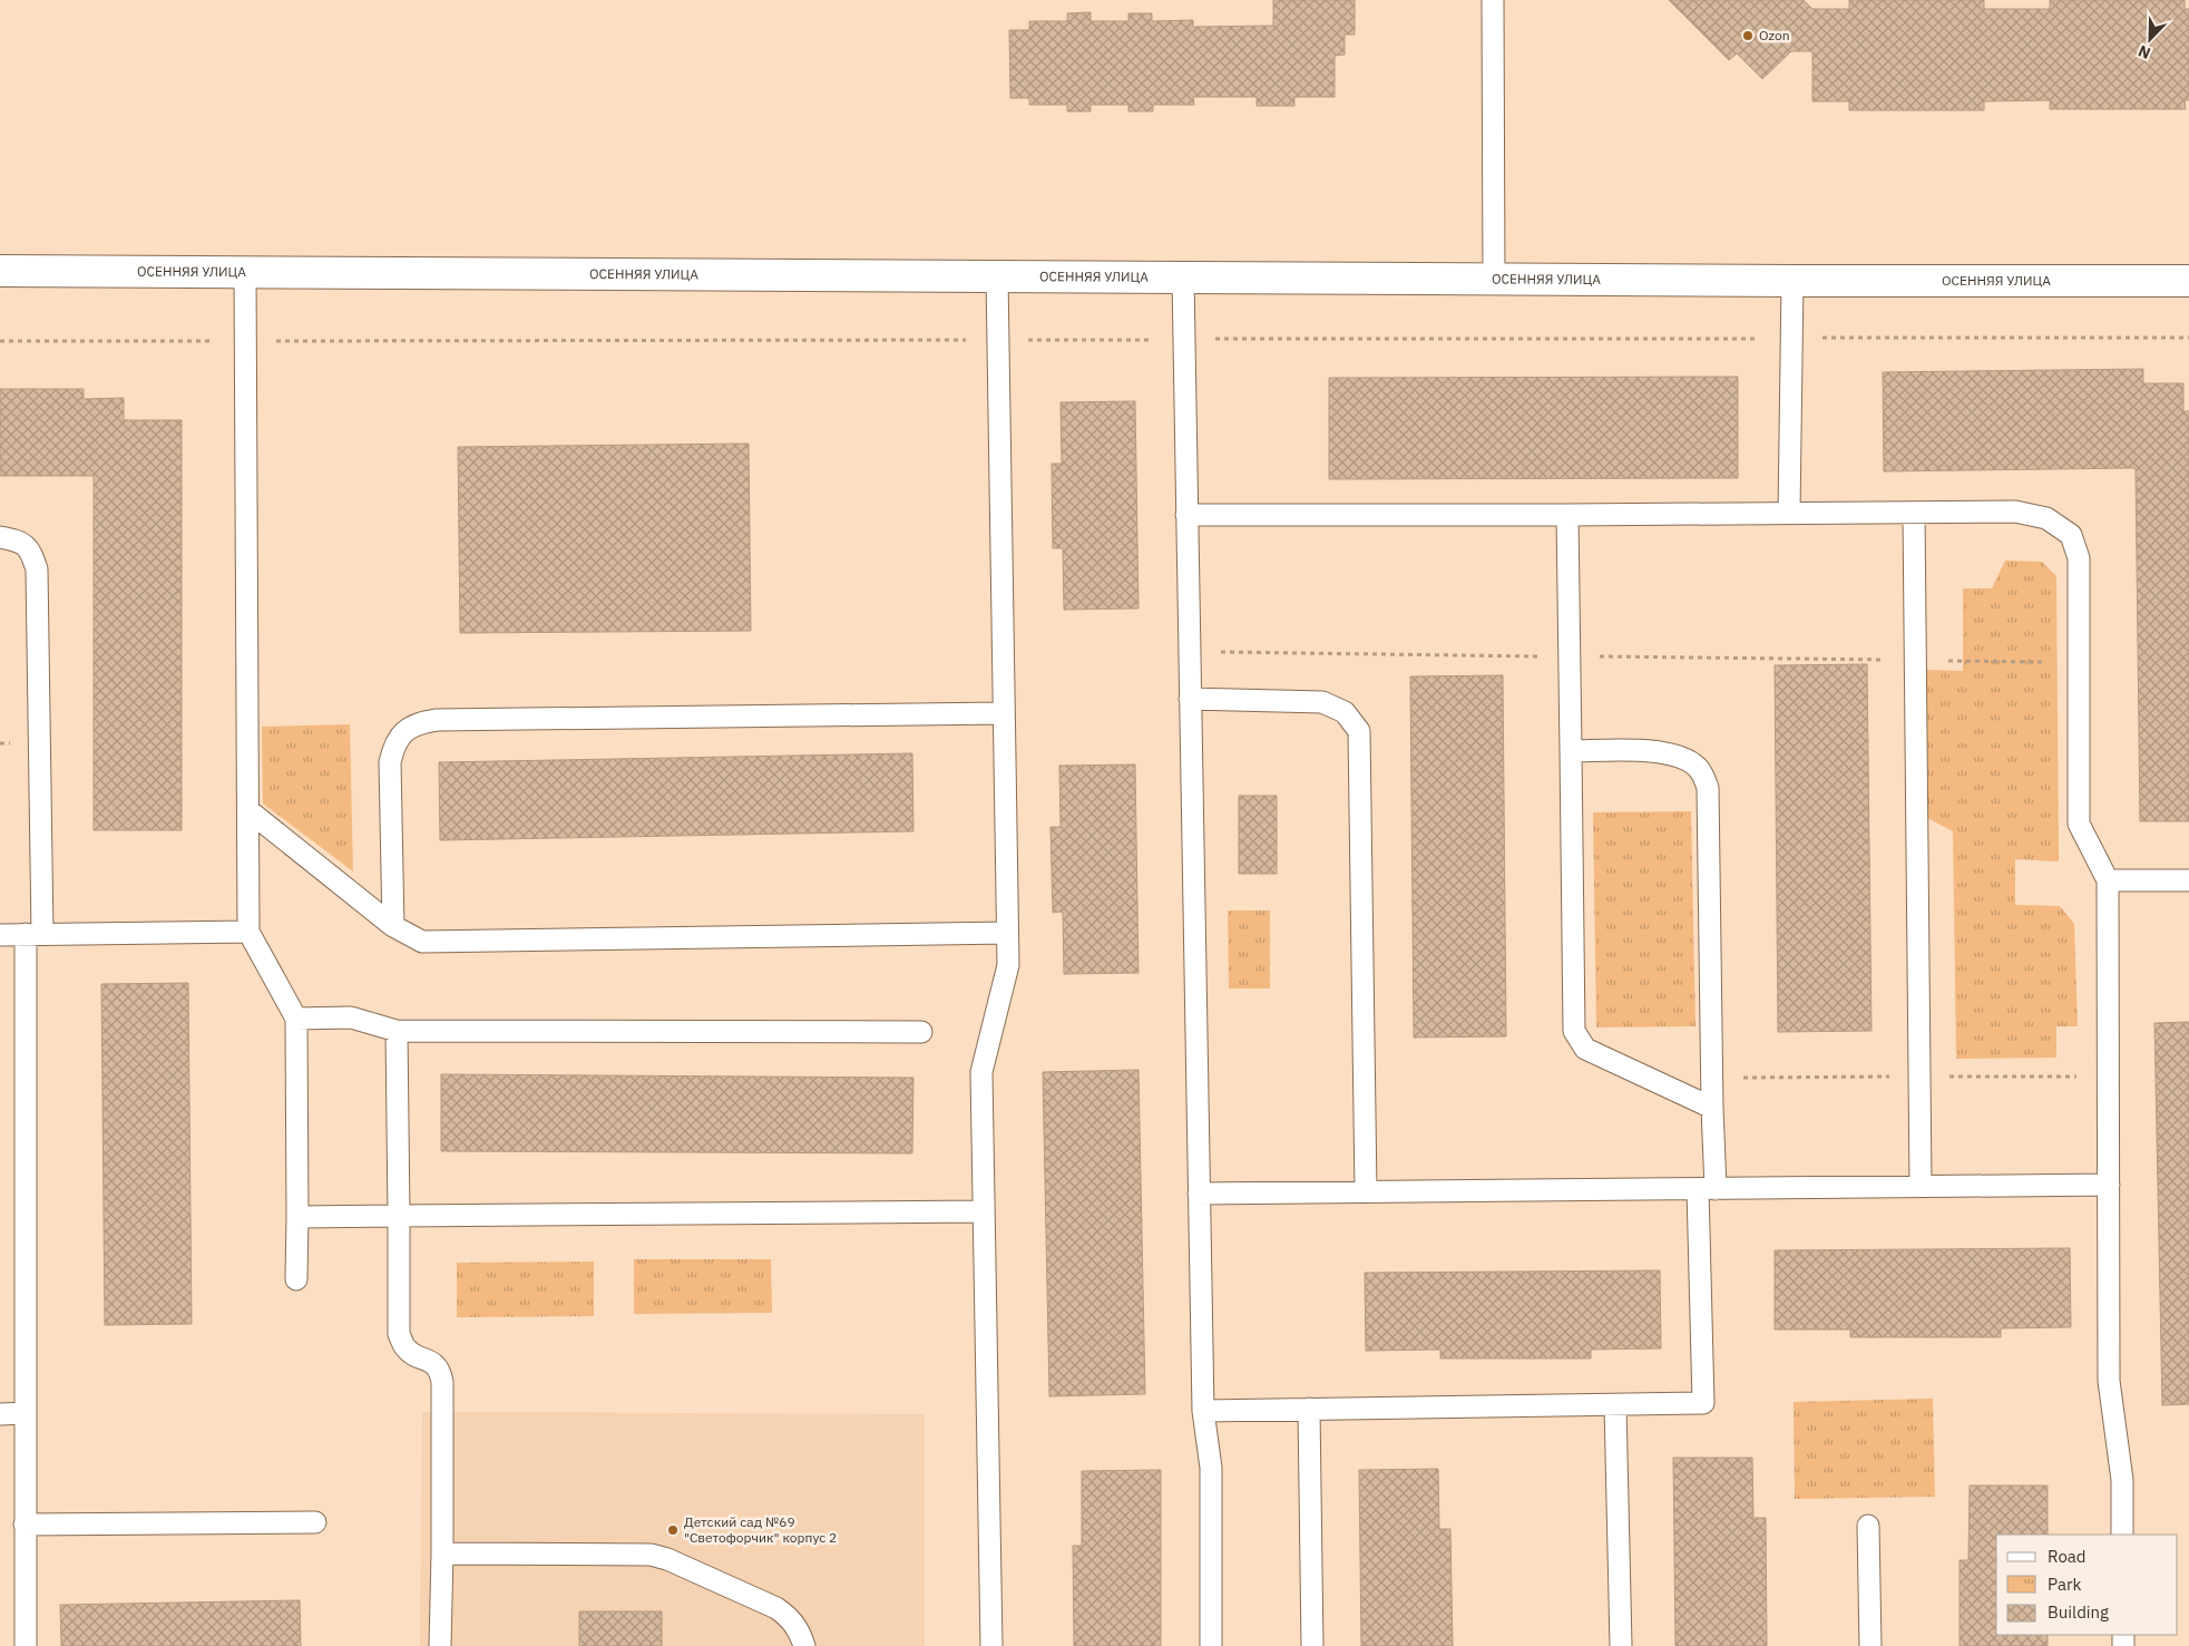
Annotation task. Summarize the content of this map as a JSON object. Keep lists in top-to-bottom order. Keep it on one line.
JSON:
{"streets":{"street":["ОСЕННЯЯ УЛИЦА"]},"places":["Ozon","Детский сад №69 \"Светофорчик\" корпус 2"],"legend":["Road","Park","Building"],"north":"bottom left"}
